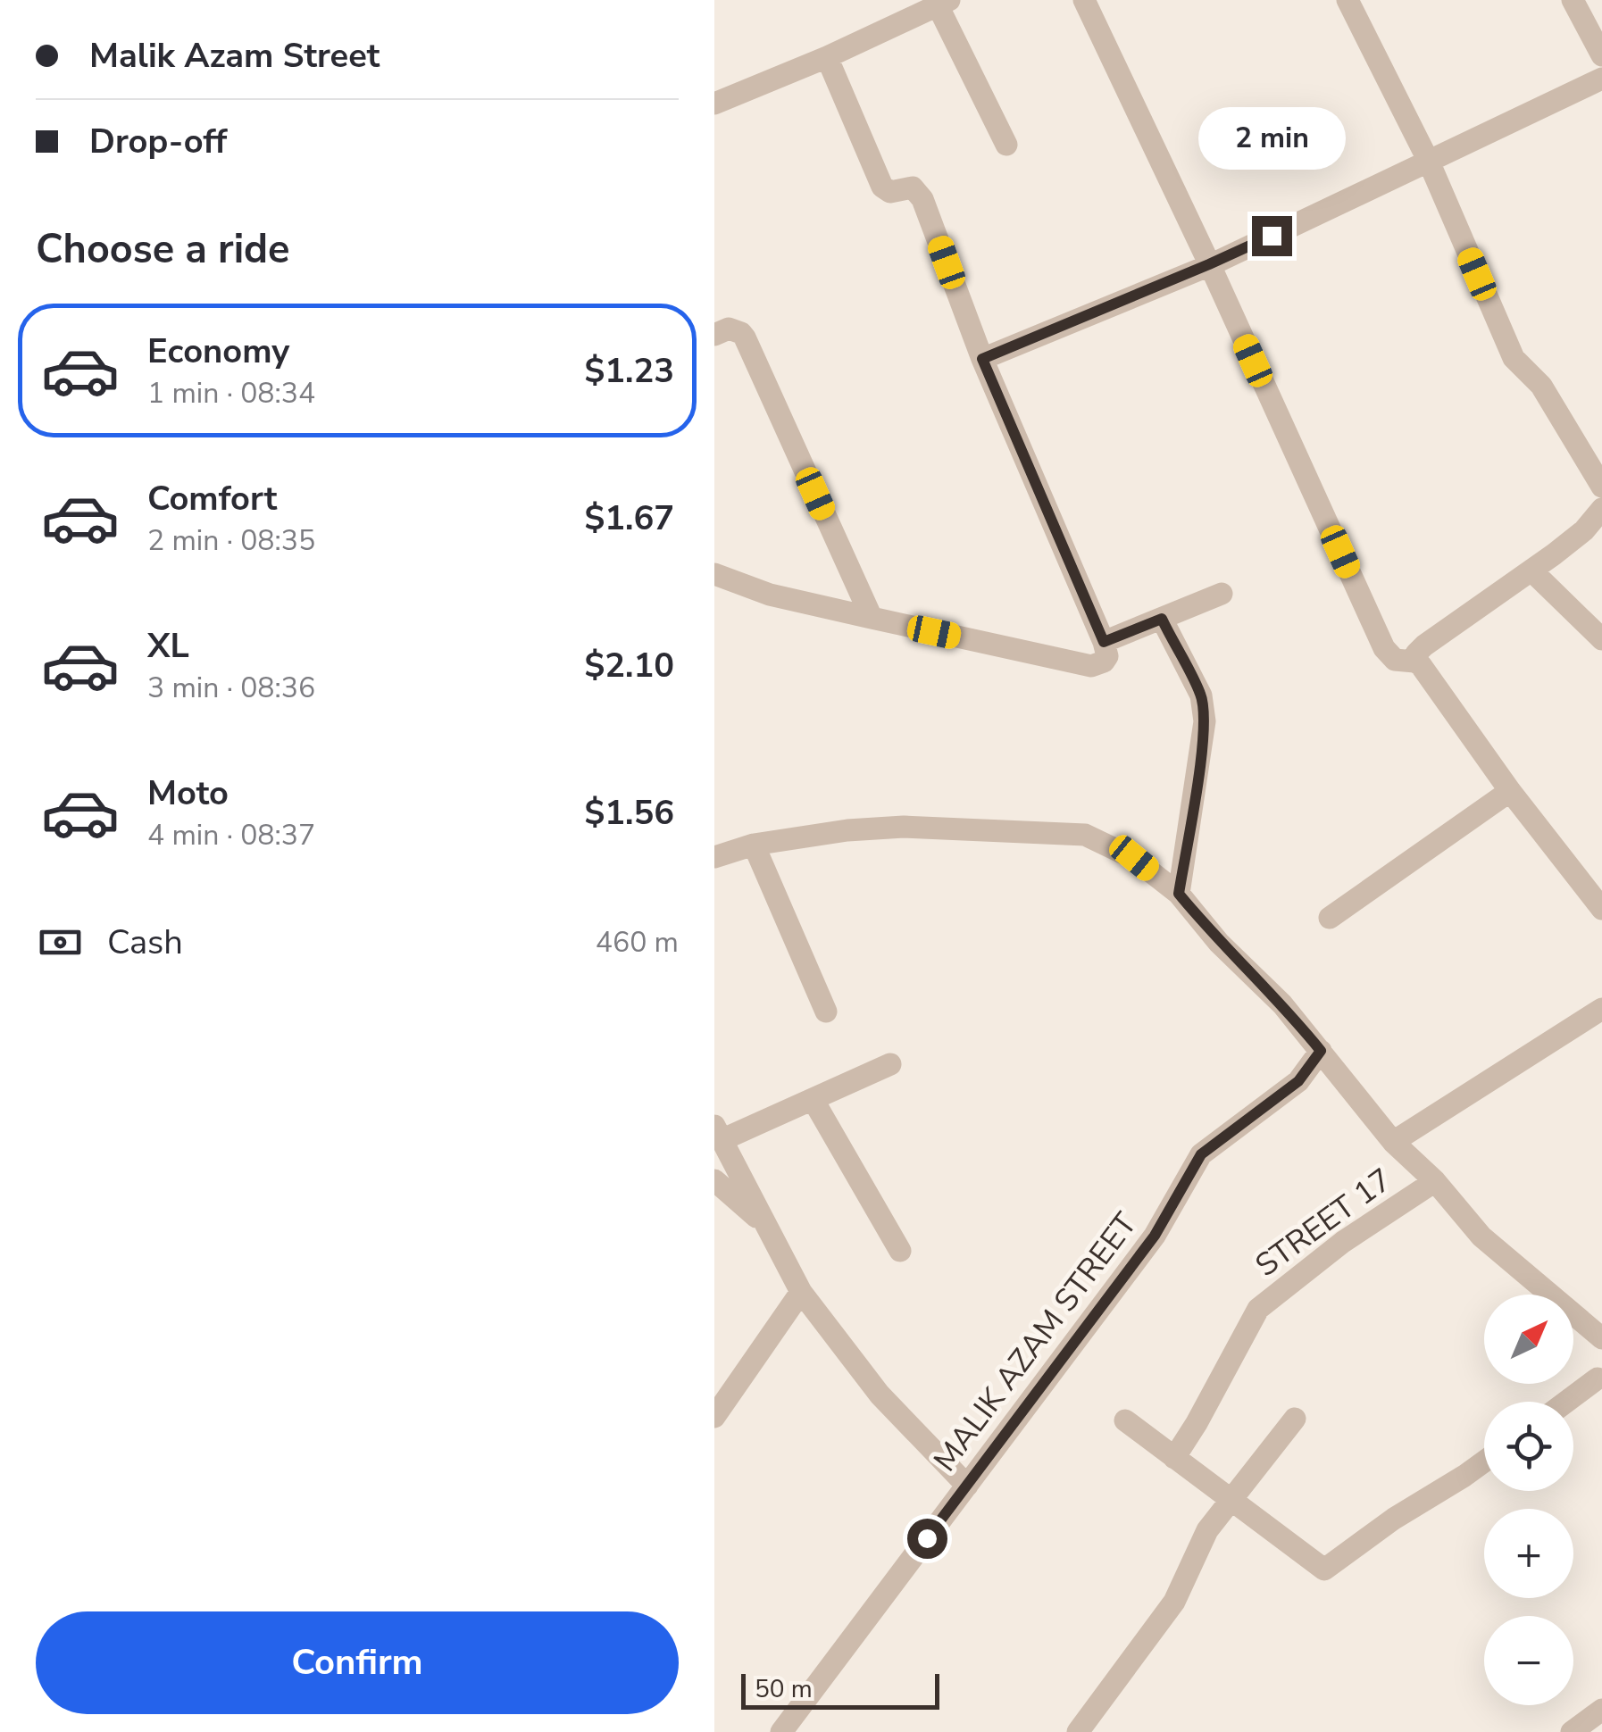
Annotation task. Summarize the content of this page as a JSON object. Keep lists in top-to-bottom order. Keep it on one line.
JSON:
{"streets":{"street":["STREET 17","MALIK AZAM STREET"]},"scale_bar":"50 m","north":"top right","page":{"banner":["Malik Azam Street","Drop-off"],"bubble":"2 min","heading":"Choose a ride","list":[{"name":"Economy","note":"1 min · 08:34","value":"$1.23"},{"name":"Comfort","note":"2 min · 08:35","value":"$1.67"},{"name":"XL","note":"3 min · 08:36","value":"$2.10"},{"name":"Moto","note":"4 min · 08:37","value":"$1.56"}],"pay":["Cash","460 m"],"map_buttons":["+","−"],"buttons":"Confirm","scale":"50 m"}}
